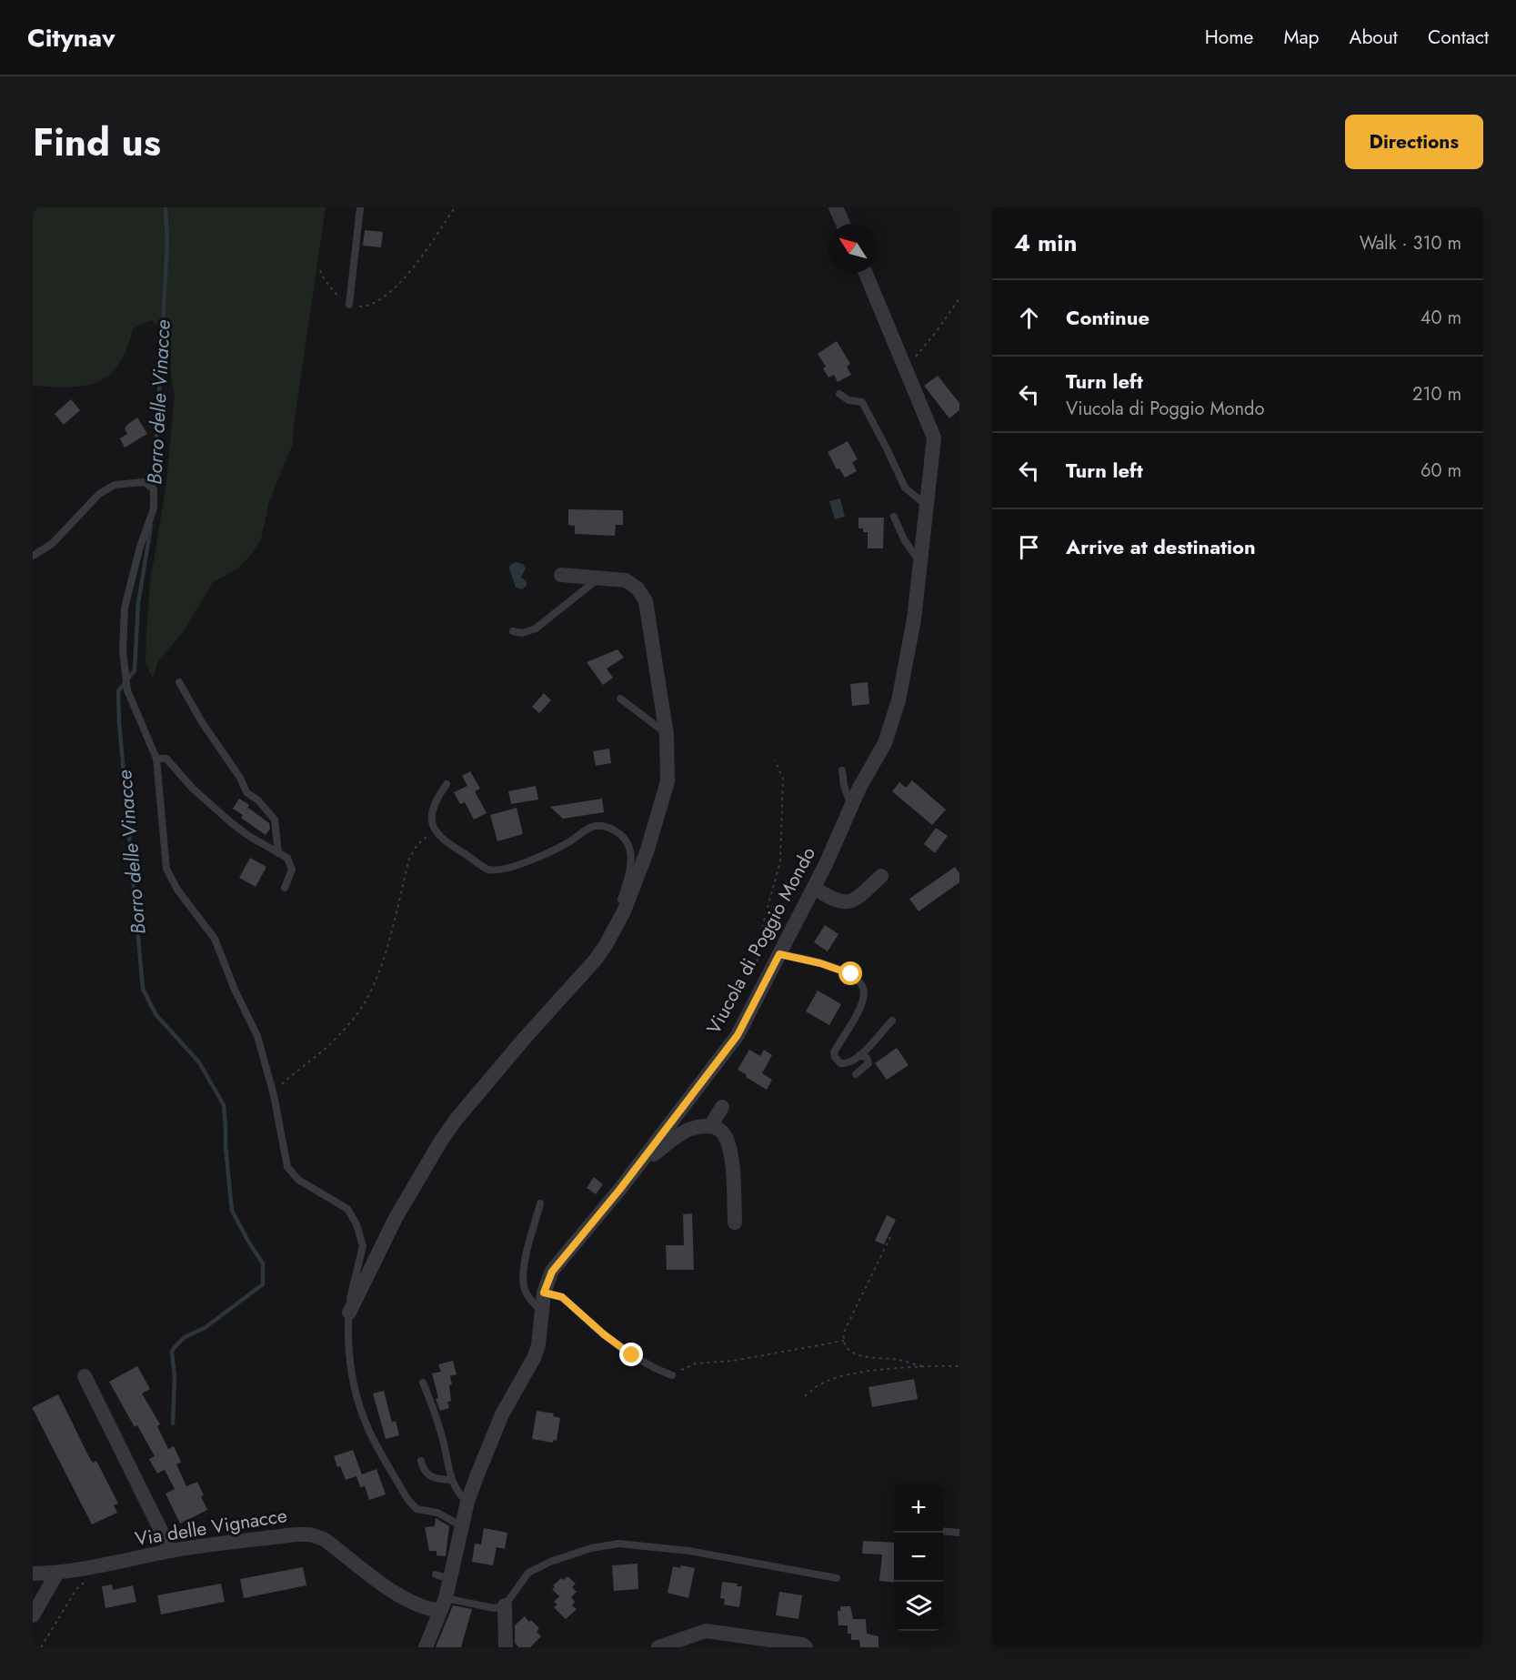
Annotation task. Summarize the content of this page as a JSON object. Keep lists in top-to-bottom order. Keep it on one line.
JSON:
{"streets":{"street":["Viucola di Poggio Mondo","Via delle Vignacce"]},"crossings":[["Viucola di Poggio Mondo","Via delle Vignacce"]],"water":["Borro delle Vinacce"],"north":"top left","page":{"header":"Citynav","nav":["Home","Map","About","Contact"],"title":"Find us","buttons":"Directions","heading":["4 min","Walk · 310 m"],"list":[["Continue","40 m"],["Turn left","Viucola di Poggio Mondo","210 m"],["Turn left","60 m"],"Arrive at destination"],"map_buttons":["+","−"]}}
